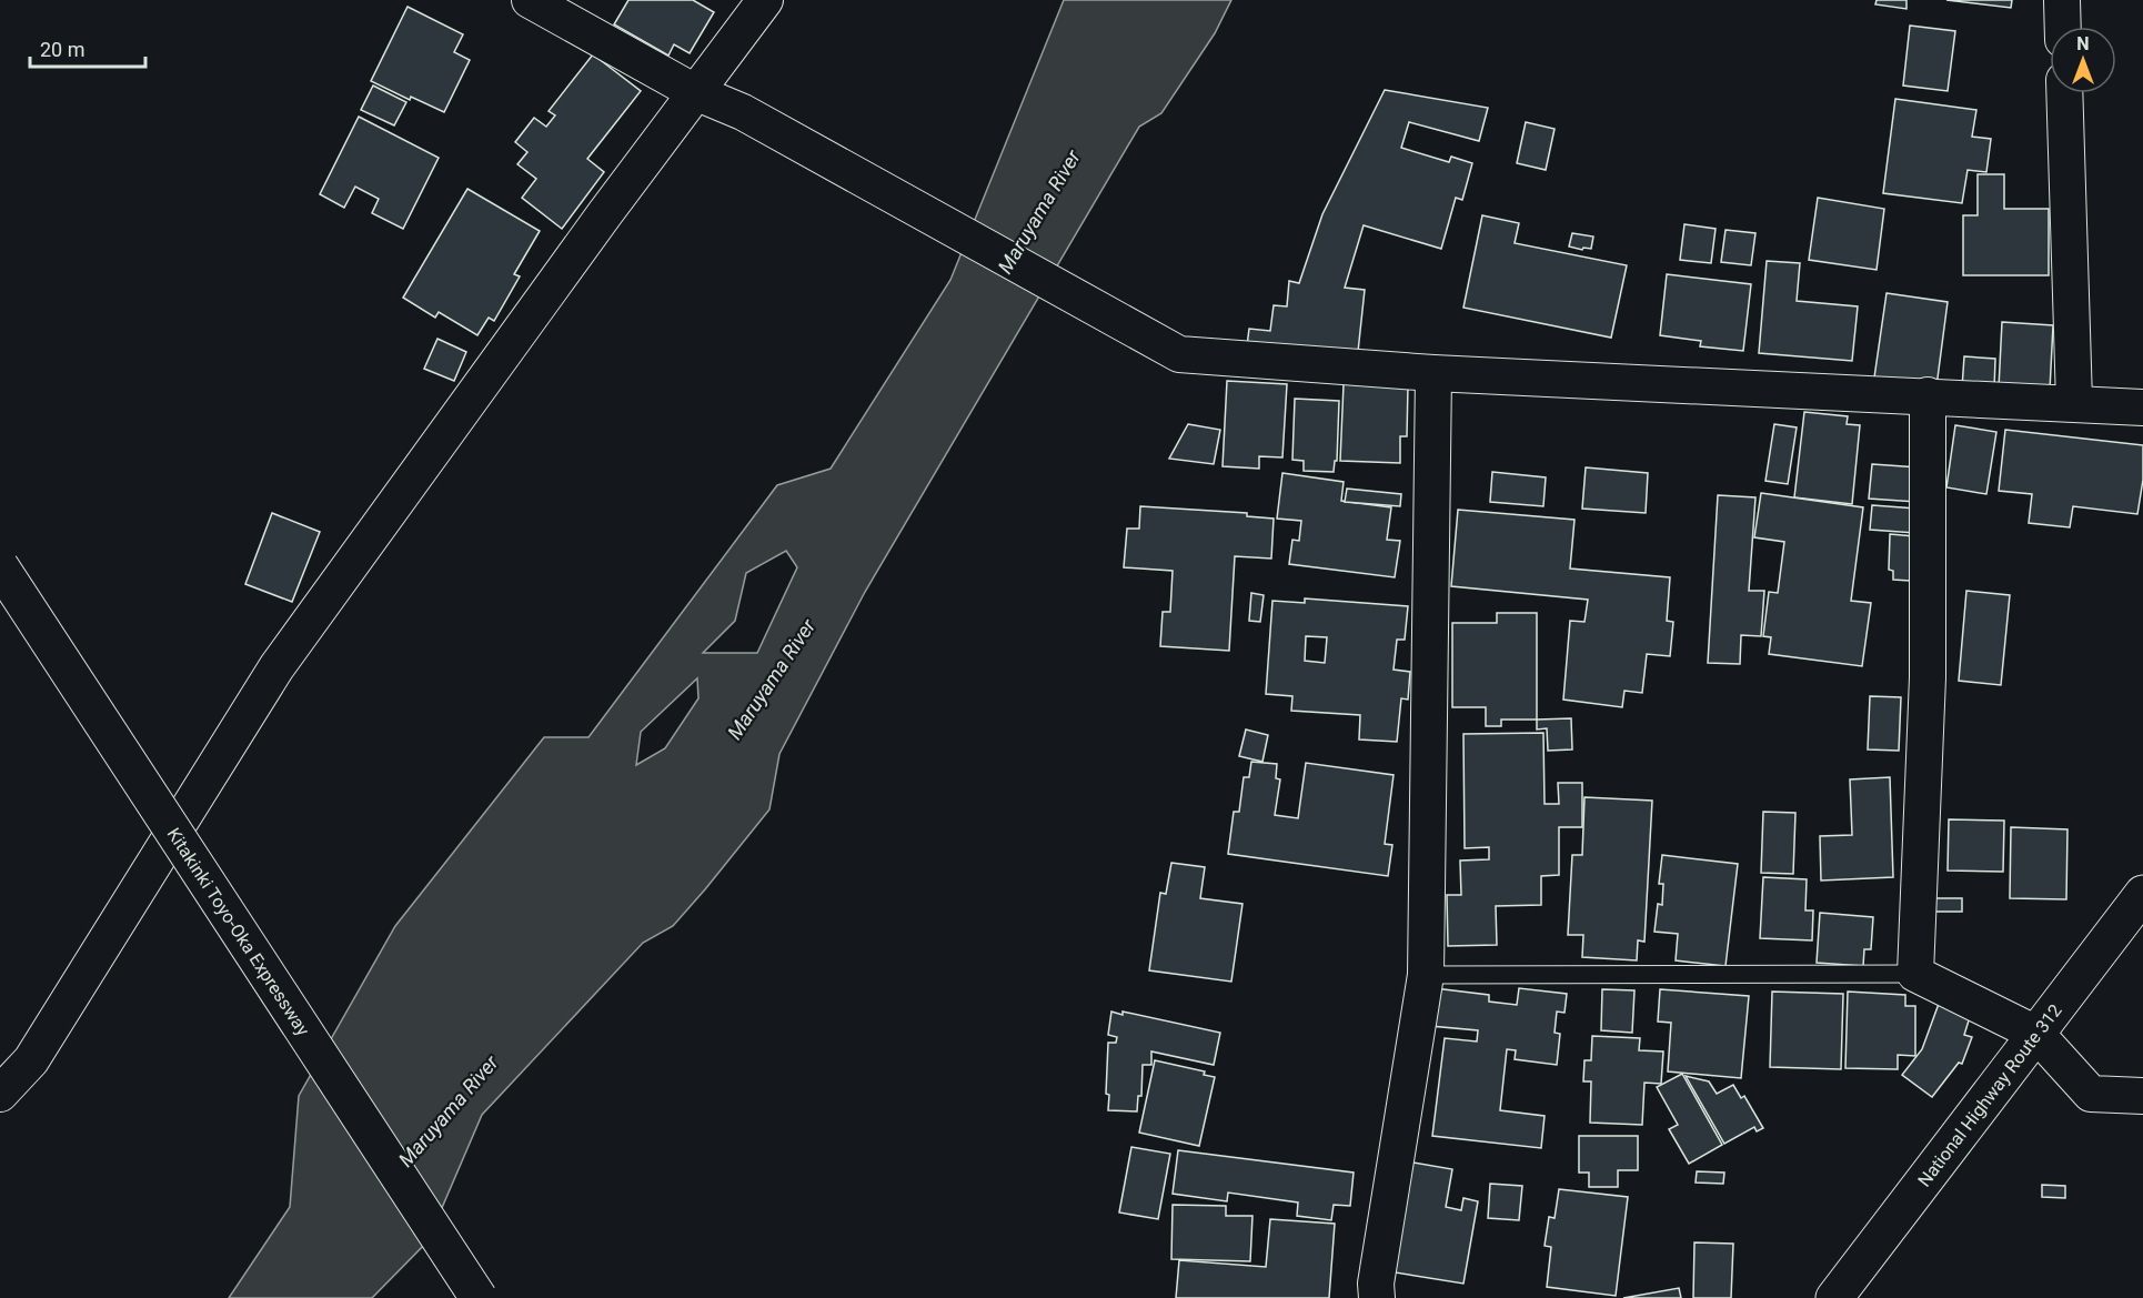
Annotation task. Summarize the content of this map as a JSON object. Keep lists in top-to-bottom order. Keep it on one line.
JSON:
{"streets":{"highway":["Kitakinki Toyo-Oka Expressway","National Highway Route 312"]},"water":["Maruyama River"],"scale_bar":"20 m","north":"top"}
